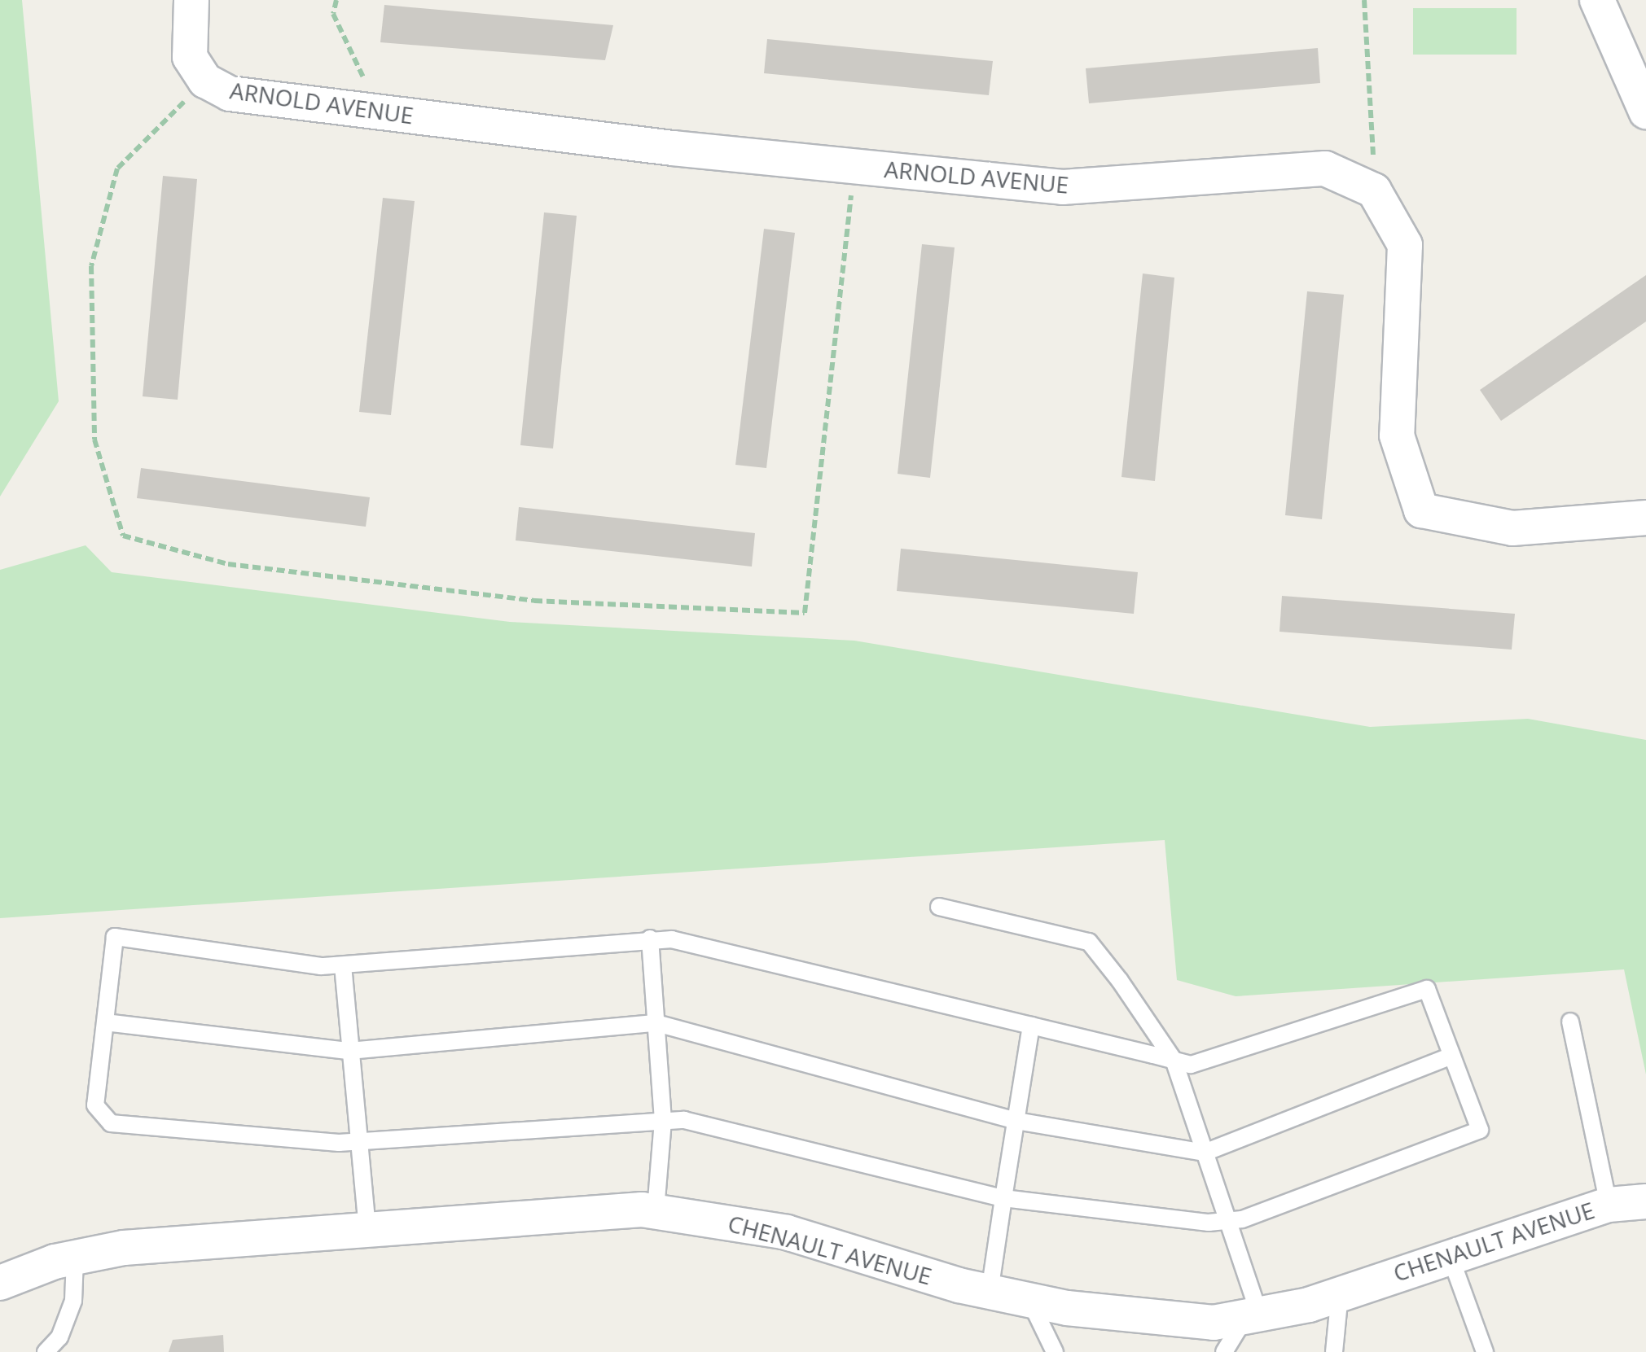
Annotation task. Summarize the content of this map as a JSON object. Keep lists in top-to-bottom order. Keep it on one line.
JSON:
{"streets":{"street":["ARNOLD AVENUE","CHENAULT AVENUE"]}}
